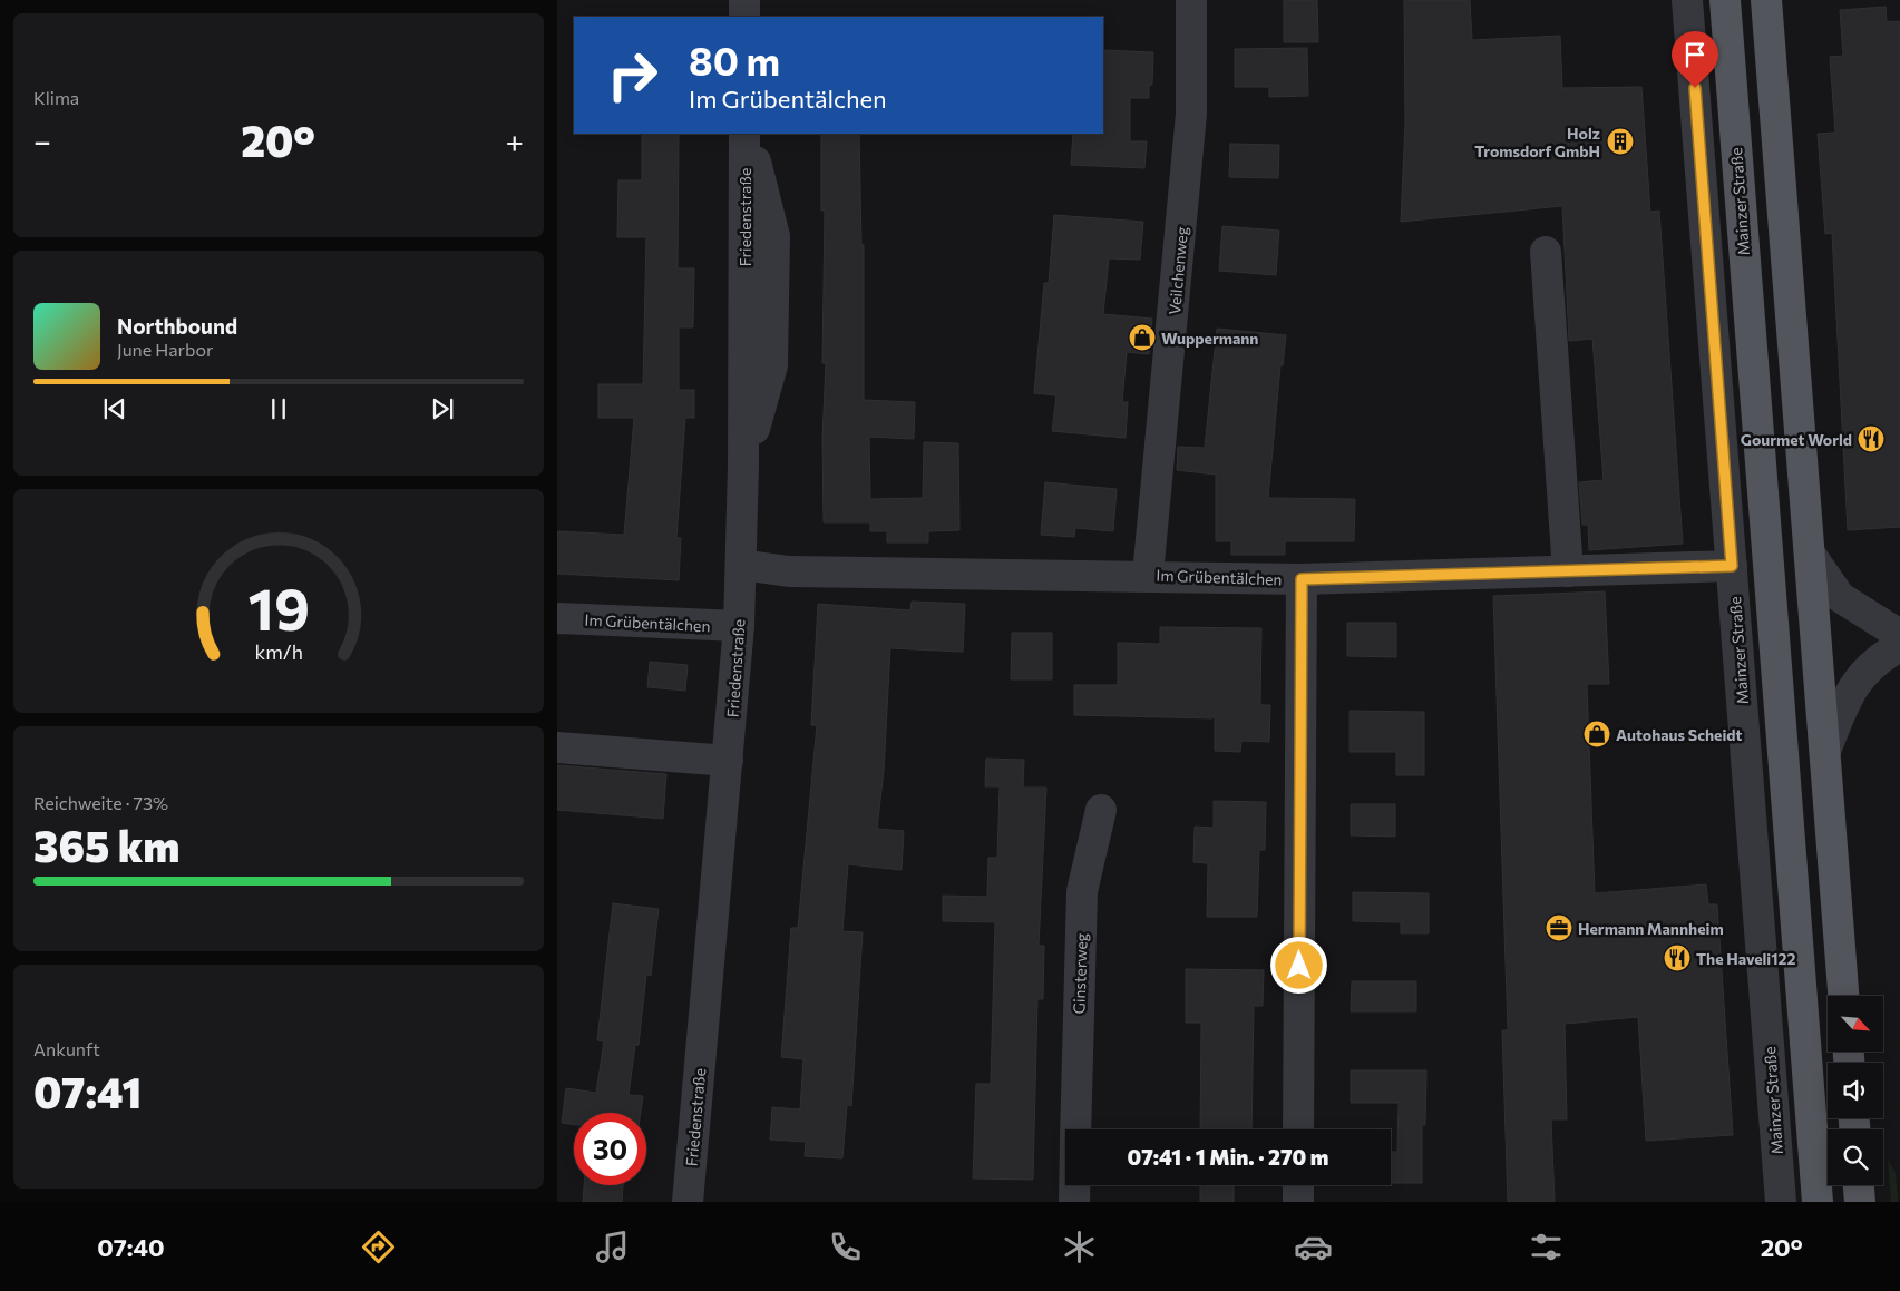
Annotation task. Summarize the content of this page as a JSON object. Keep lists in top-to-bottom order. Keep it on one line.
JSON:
{"streets":{"main road":["Mainzer Straße"],"street":["Friedenstraße","Veilchenweg","Im Grübentälchen","Ginsterweg"]},"crossings":[["Mainzer Straße","Im Grübentälchen"],["Friedenstraße","Im Grübentälchen"],["Veilchenweg","Im Grübentälchen"]],"places":{"building":["Holz Tromsdorf GmbH"],"shop":["Wuppermann","Autohaus Scheidt"],"restaurant":["Gourmet World","The Haveli122"],"office":["Hermann Mannheim"]},"north":"bottom right","page":{"tile":["Klima",["Reichweite · 73%","365 km"],["Ankunft","07:41"]],"turn":["80 m","Im Grübentälchen"],"heat":["−","20°","+"],"song":["Northbound","June Harbor"],"limit":"30","trip":"07:41 · 1 Min. · 270 m","tabs":["07:40","20°"],"gauge":["19","km/h"]}}
